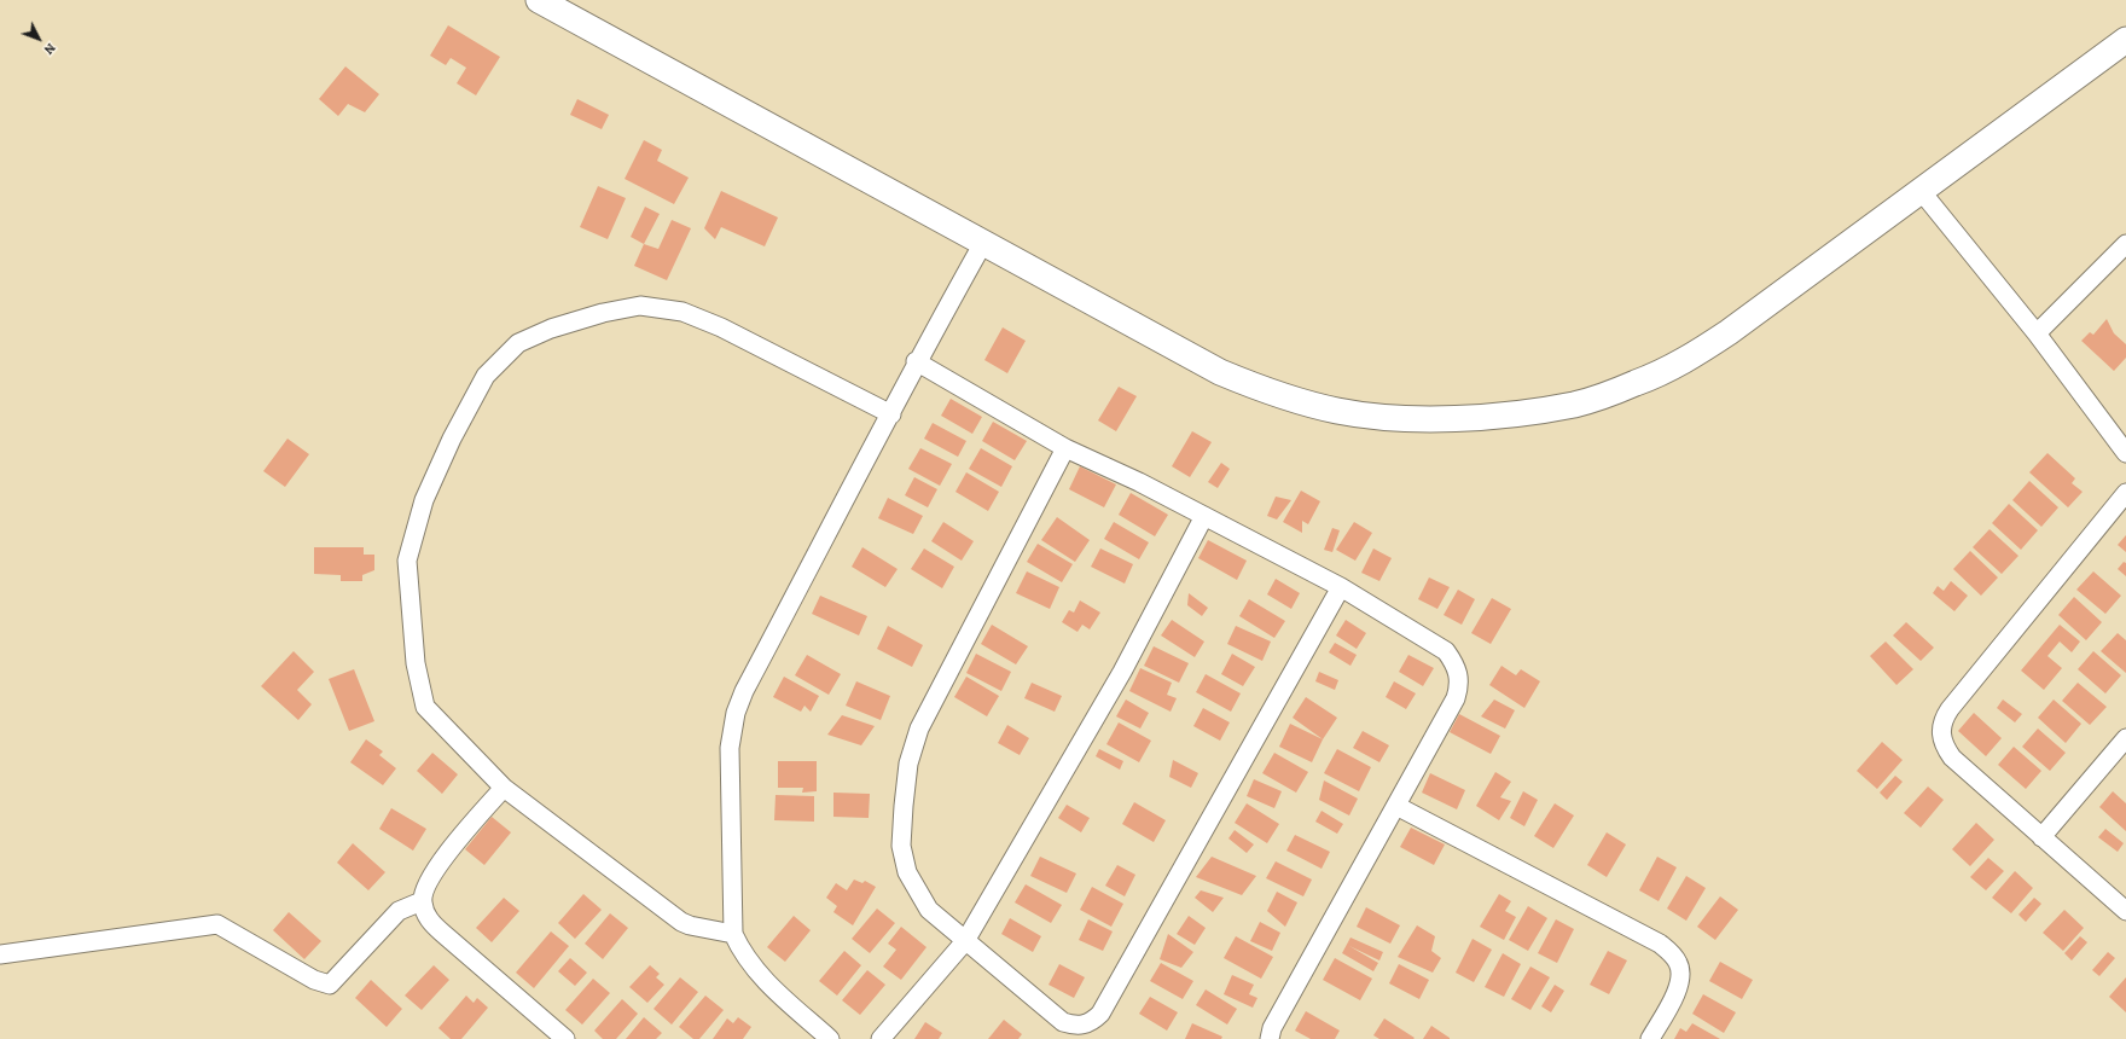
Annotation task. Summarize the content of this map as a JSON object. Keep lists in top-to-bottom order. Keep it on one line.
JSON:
{"north":"bottom right"}
